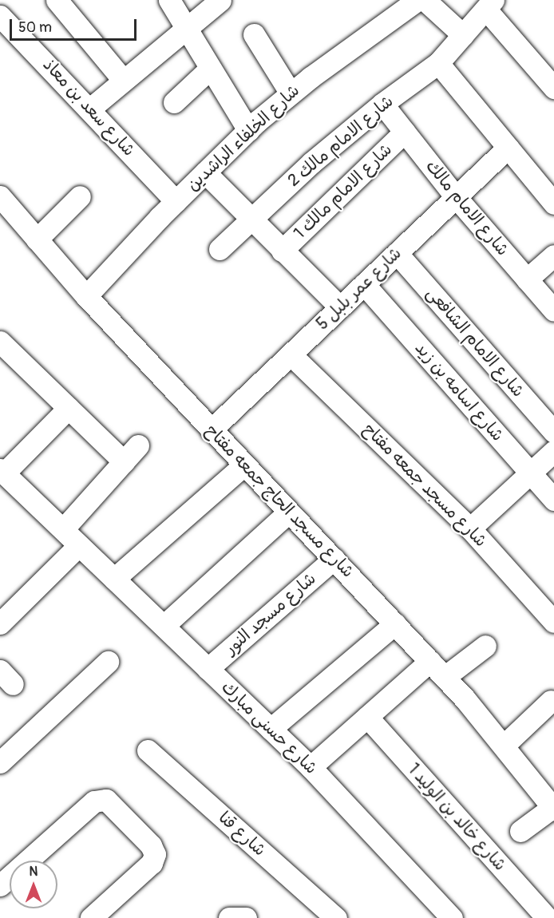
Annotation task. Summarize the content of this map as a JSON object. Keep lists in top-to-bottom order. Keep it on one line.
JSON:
{"streets":{"street":["شارع سعد بن معاذ","شارع الخلفاء الراشدين","شارع الامام مالك 2","شارع الامام مالك 1","شارع الامام مالك","شارع عمر بلبل 5","شارع الامام الشافعى","شارع اسامه بن زيد","شارع مسجد جمعه مفتاح","شارع مسجد الحاج جمعه مفتاح","شارع مسجد النور","شارع حسنى مبارك","شارع خالد بن الوليد 1","شارع قنا"]},"crossings":[["شارع سعد بن معاذ","شارع الخلفاء الراشدين"],["شارع الخلفاء الراشدين","شارع مسجد الحاج جمعه مفتاح"],["شارع الامام مالك 2","شارع الامام مالك"],["شارع الامام مالك 1","شارع الامام مالك"],["شارع الامام مالك","شارع عمر بلبل 5"],["شارع عمر بلبل 5","شارع الامام الشافعى"],["شارع عمر بلبل 5","شارع اسامه بن زيد"],["شارع عمر بلبل 5","شارع مسجد جمعه مفتاح"],["شارع عمر بلبل 5","شارع مسجد الحاج جمعه مفتاح"],["شارع مسجد الحاج جمعه مفتاح","شارع مسجد النور"],["شارع مسجد النور","شارع حسنى مبارك"]],"scale_bar":"50 m","north":"top"}
